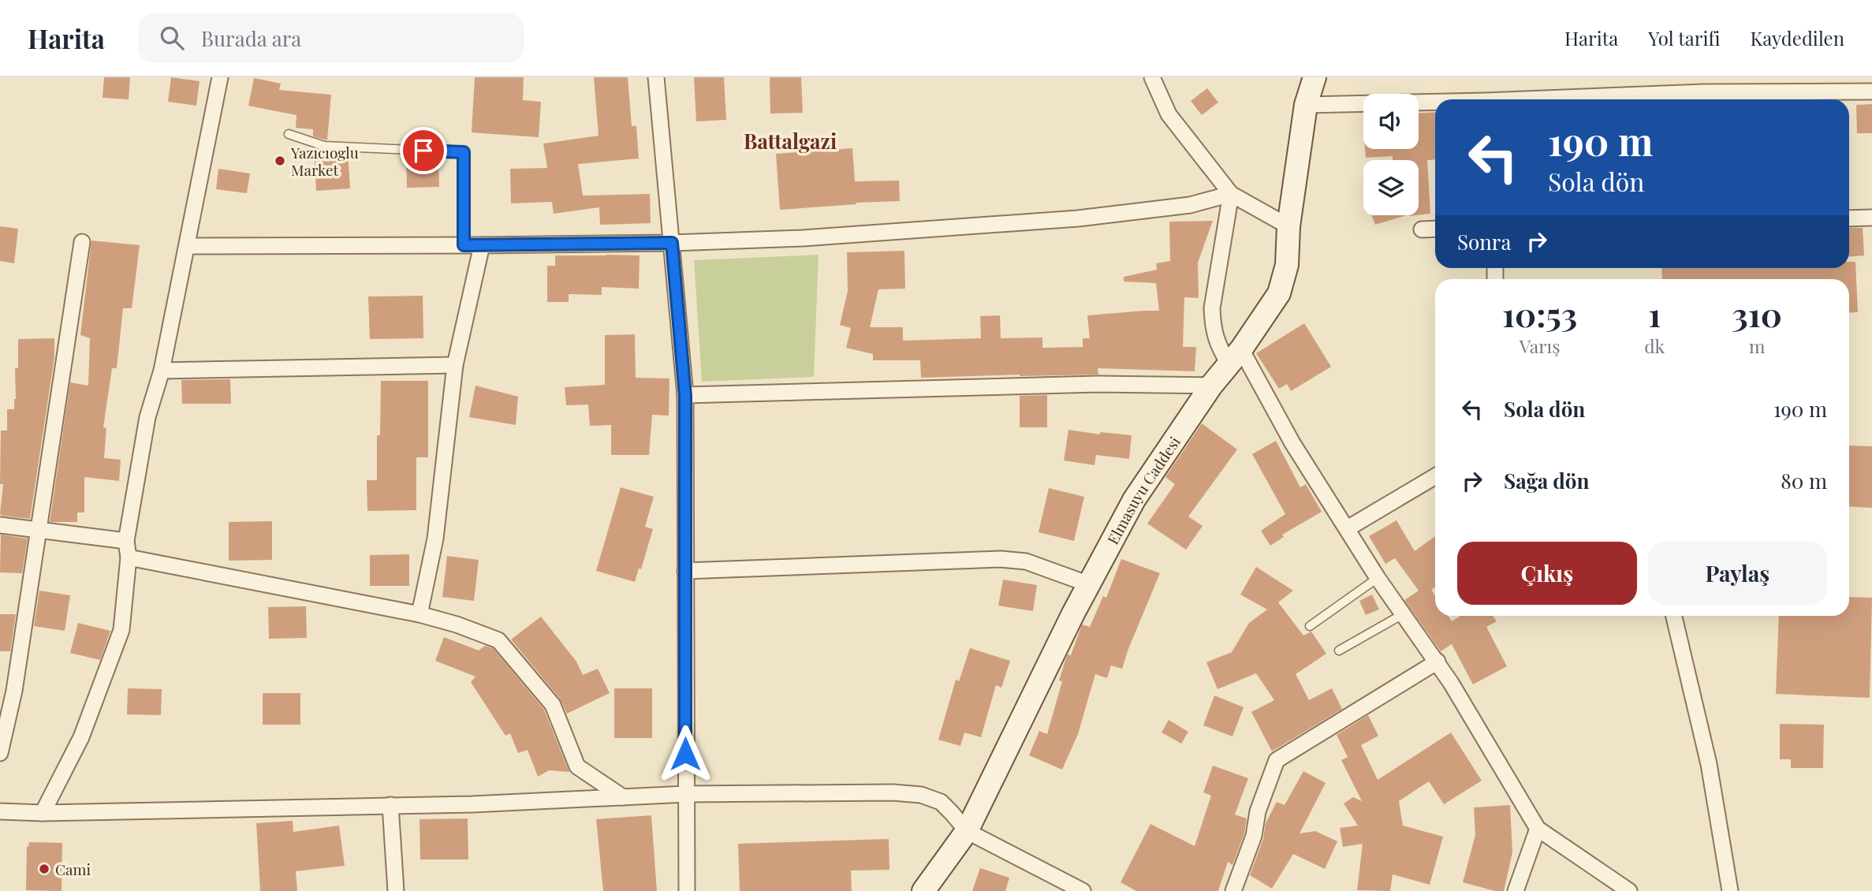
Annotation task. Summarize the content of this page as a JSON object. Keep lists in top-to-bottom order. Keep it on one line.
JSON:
{"streets":{"street":["Elmasuyu Caddesi"]},"districts":["Battalgazi"],"places":["Yazıcıoglu Market","Cami"],"page":{"header":"Harita","search":"Burada ara","nav":["Harita","Yol tarifi","Kaydedilen"],"turn":["190 m","Sola dön"],"then":"Sonra","eta":["10:53","Varış","1","dk","310","m"],"list":[{"name":"Sola dön","value":"190 m"},{"name":"Sağa dön","value":"80 m"}],"buttons":["Çıkış","Paylaş"]}}
